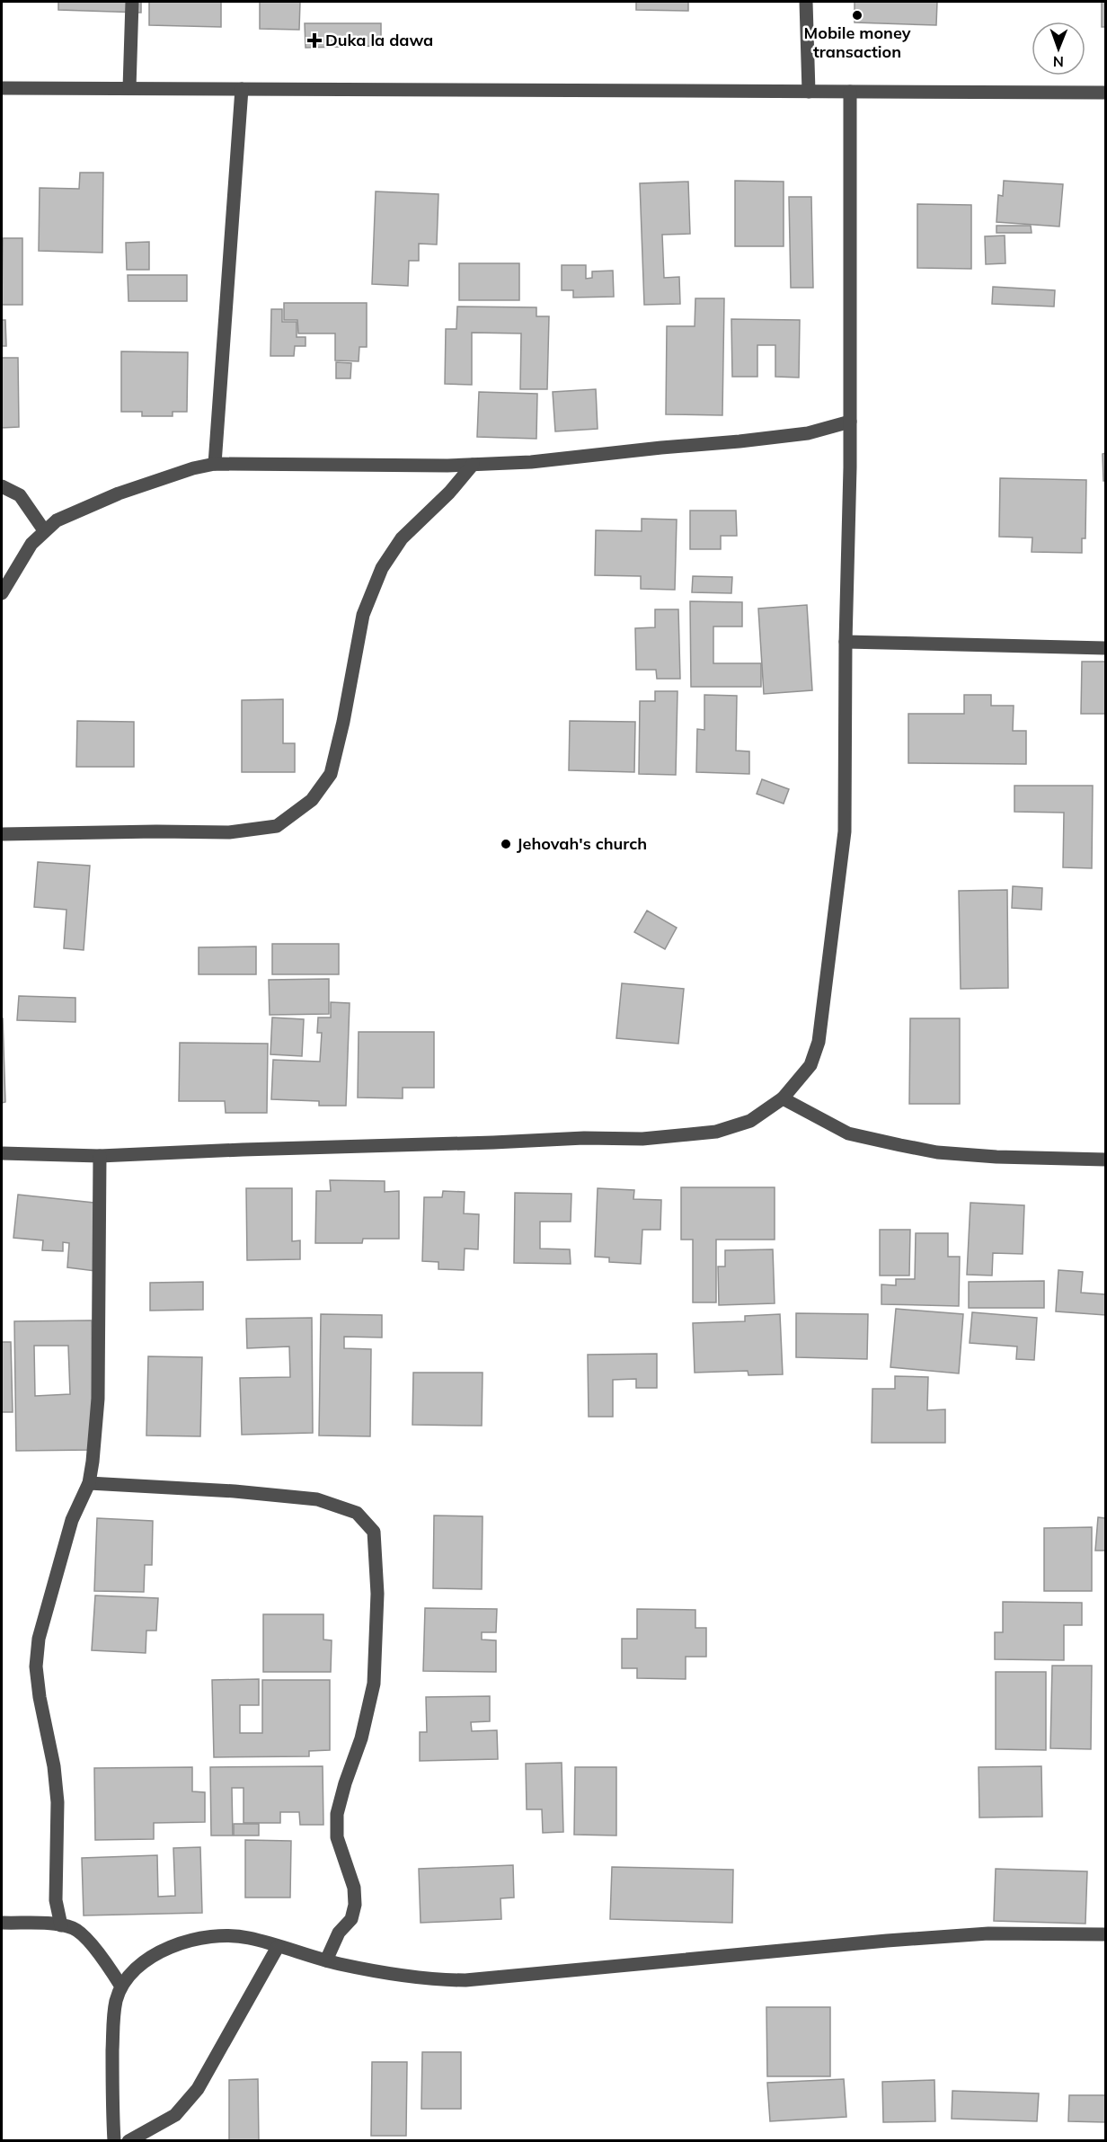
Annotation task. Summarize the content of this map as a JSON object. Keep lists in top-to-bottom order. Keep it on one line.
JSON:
{"places":{"other":["Mobile money transaction","Jehovah's church"],"health":["Duka la dawa"]},"north":"bottom"}
